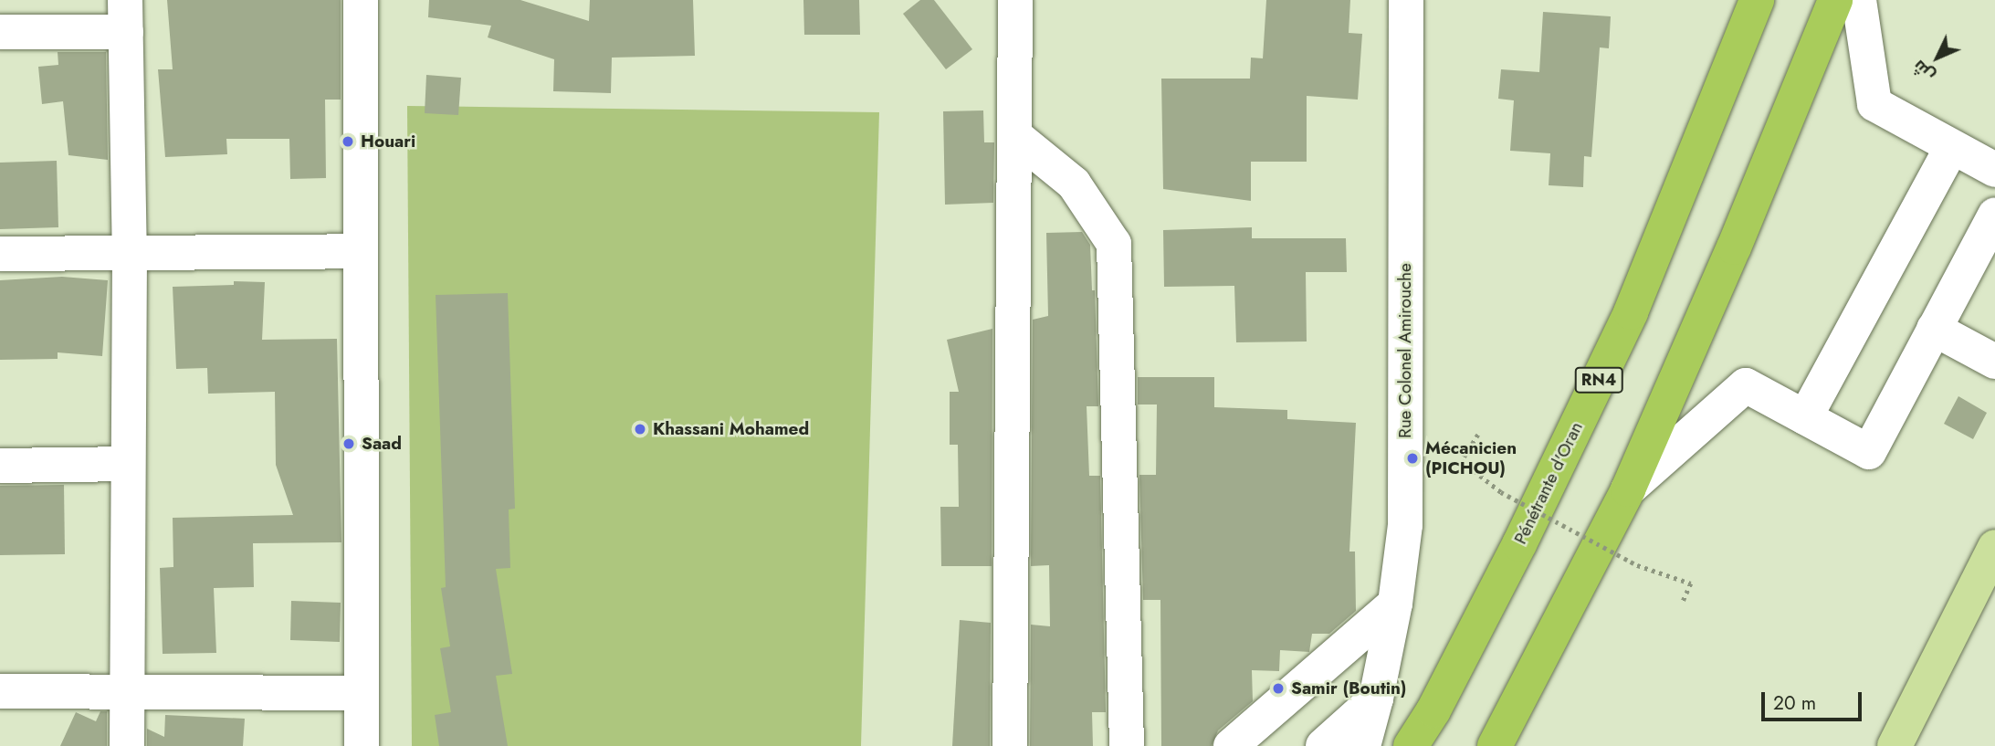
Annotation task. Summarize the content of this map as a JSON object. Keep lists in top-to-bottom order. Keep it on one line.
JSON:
{"streets":{"highway":["RN4","Pénétrante d'Oran"],"street":["Rue Colonel Amirouche"]},"places":["Houari","Khassani Mohamed","Saad","Mécanicien (PICHOU)","Samir (Boutin)"],"scale_bar":"20 m","north":"bottom left"}
